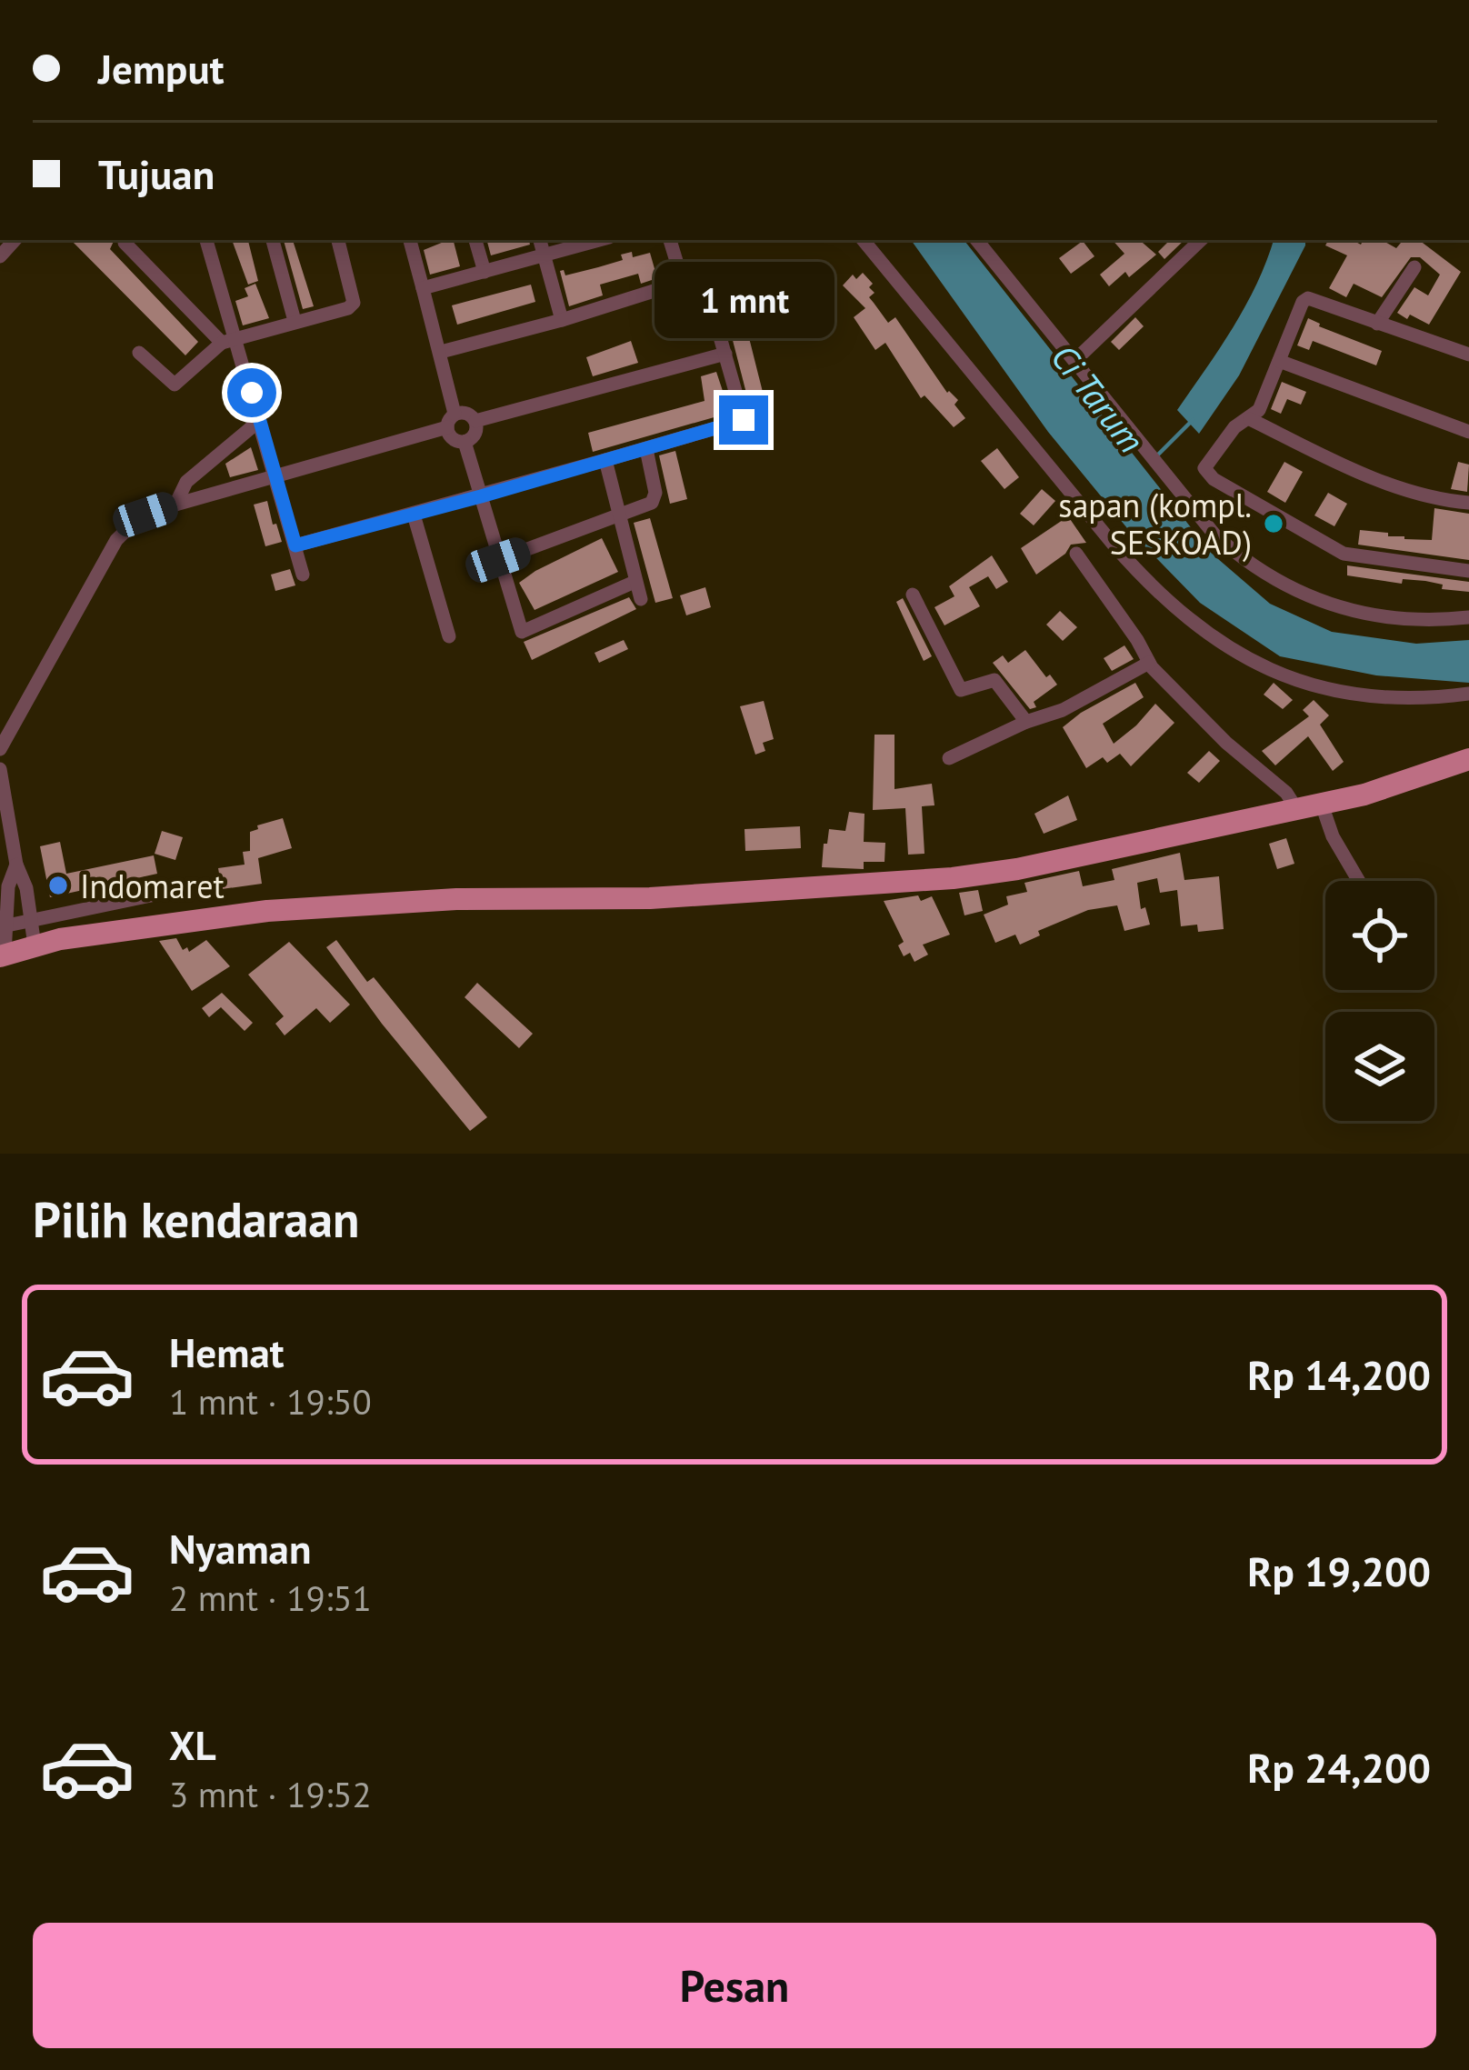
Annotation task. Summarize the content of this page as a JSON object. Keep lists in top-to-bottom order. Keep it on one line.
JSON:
{"water":["Ci Tarum"],"places":["sapan (kompl. SESKOAD)","Indomaret"],"page":{"banner":["Jemput","Tujuan"],"bubble":"1 mnt","heading":"Pilih kendaraan","list":[{"name":"Hemat","note":"1 mnt · 19:50","value":"Rp 14,200"},{"name":"Nyaman","note":"2 mnt · 19:51","value":"Rp 19,200"},{"name":"XL","note":"3 mnt · 19:52","value":"Rp 24,200"}],"buttons":"Pesan"}}
